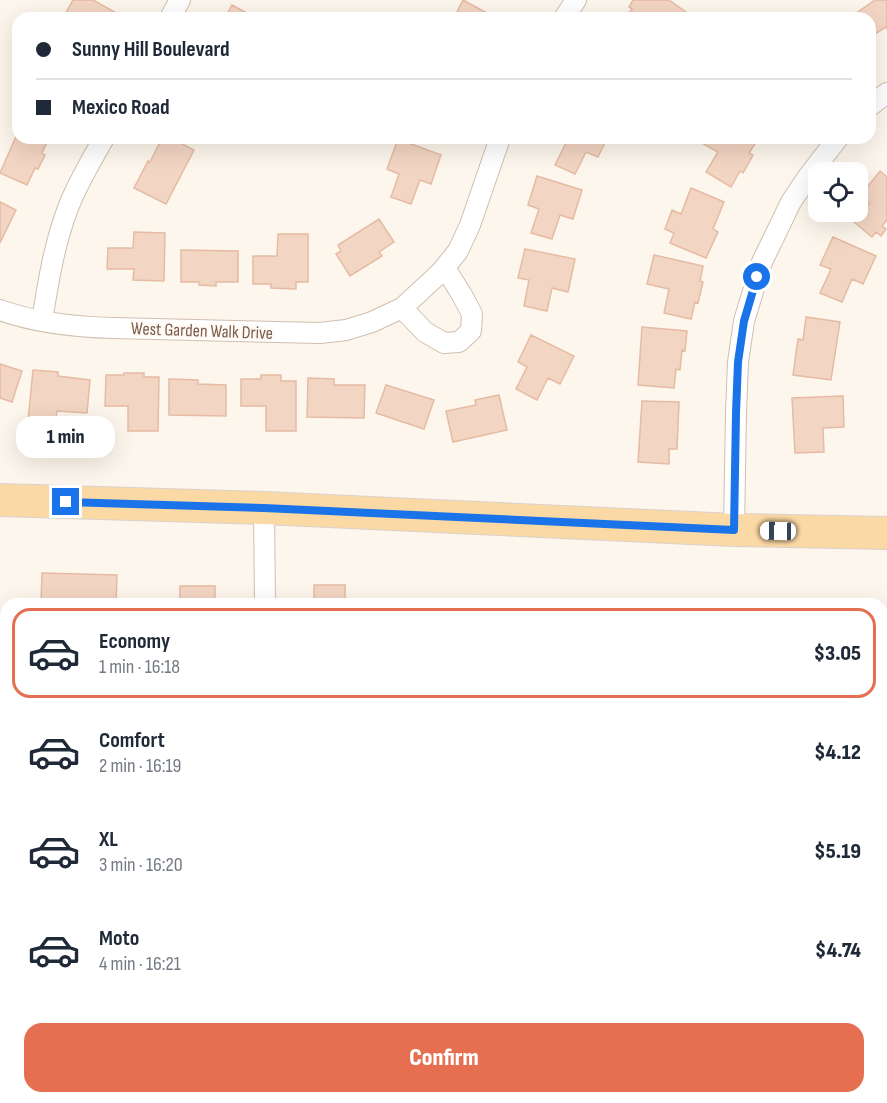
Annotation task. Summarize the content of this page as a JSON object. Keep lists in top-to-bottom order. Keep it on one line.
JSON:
{"streets":{"street":["West Garden Walk Drive"]},"page":{"banner":["Sunny Hill Boulevard","Mexico Road"],"bubble":"1 min","list":[{"name":"Economy","note":"1 min · 16:18","value":"$3.05"},{"name":"Comfort","note":"2 min · 16:19","value":"$4.12"},{"name":"XL","note":"3 min · 16:20","value":"$5.19"},{"name":"Moto","note":"4 min · 16:21","value":"$4.74"}],"buttons":"Confirm"}}
